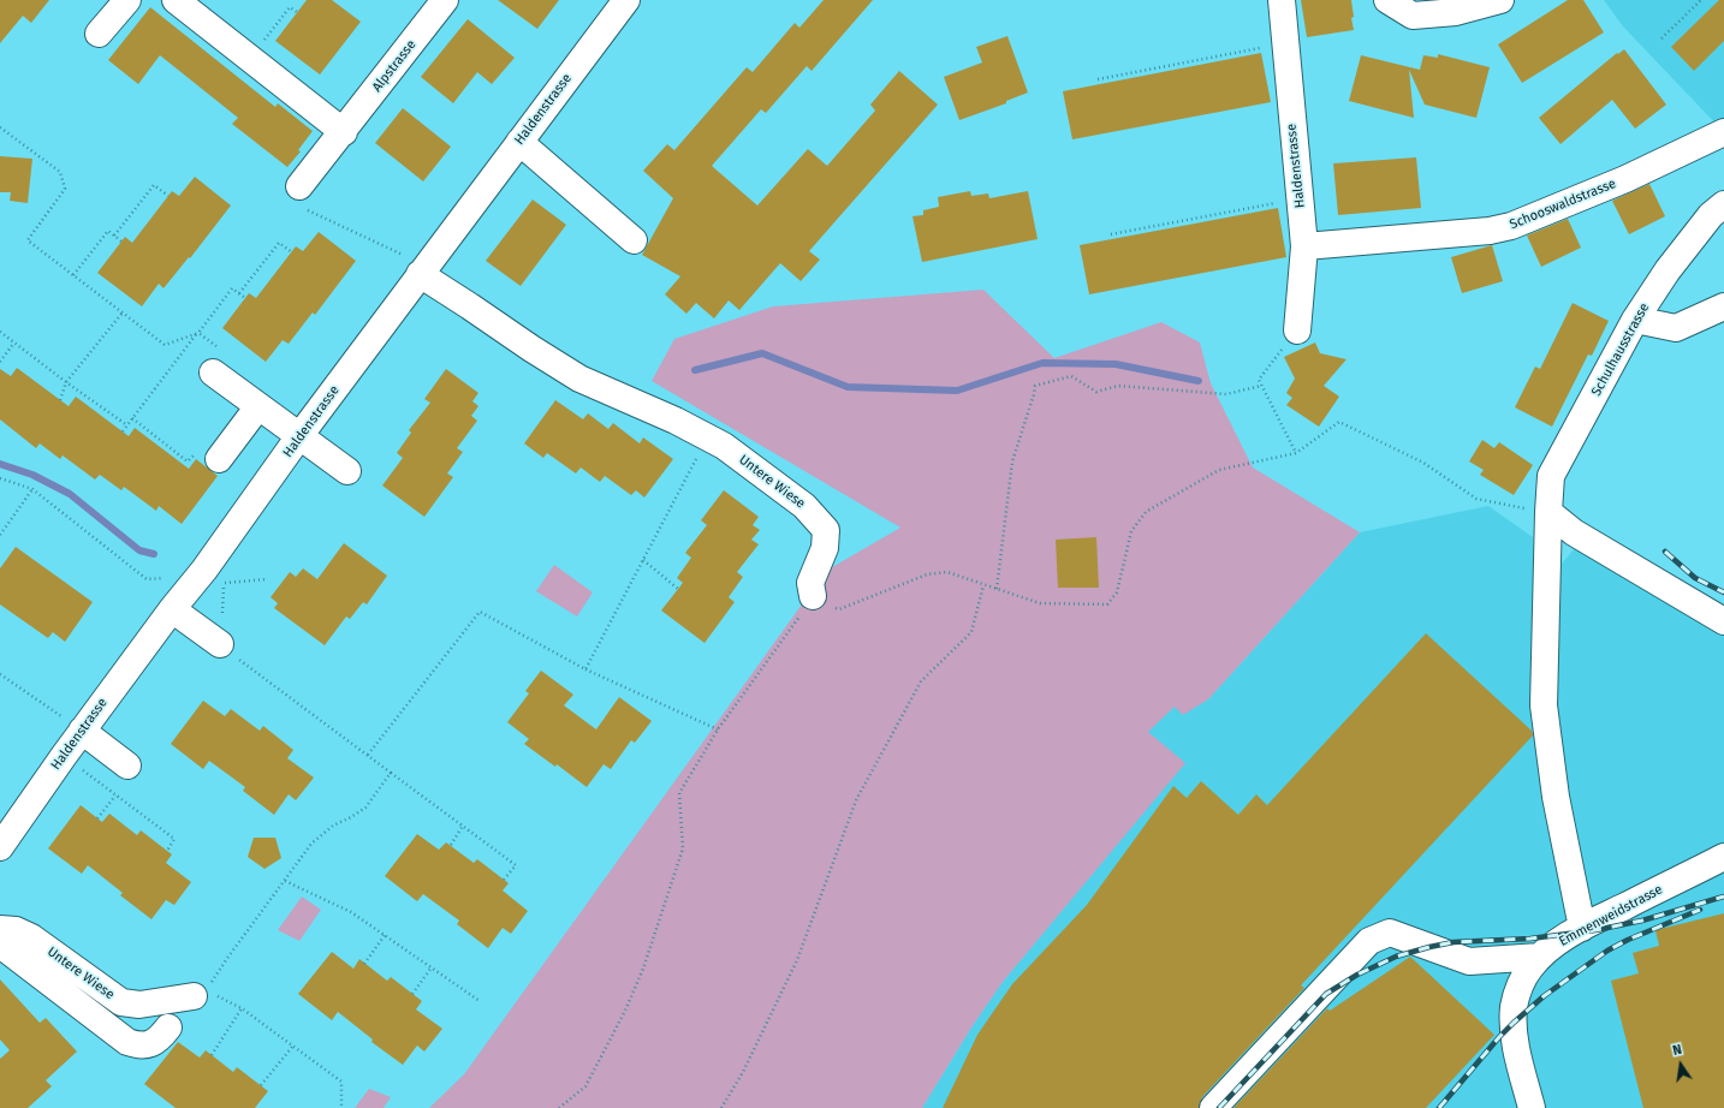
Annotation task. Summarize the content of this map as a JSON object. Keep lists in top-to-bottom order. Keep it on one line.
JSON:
{"streets":{"street":["Alpstrasse","Haldenstrasse","Schooswaldstrasse","Schulhausstrasse","Untere Wiese","Emmenweidstrasse"]},"crossings":[["Haldenstrasse","Schooswaldstrasse"],["Haldenstrasse","Untere Wiese"],["Schulhausstrasse","Emmenweidstrasse"]],"north":"top"}
